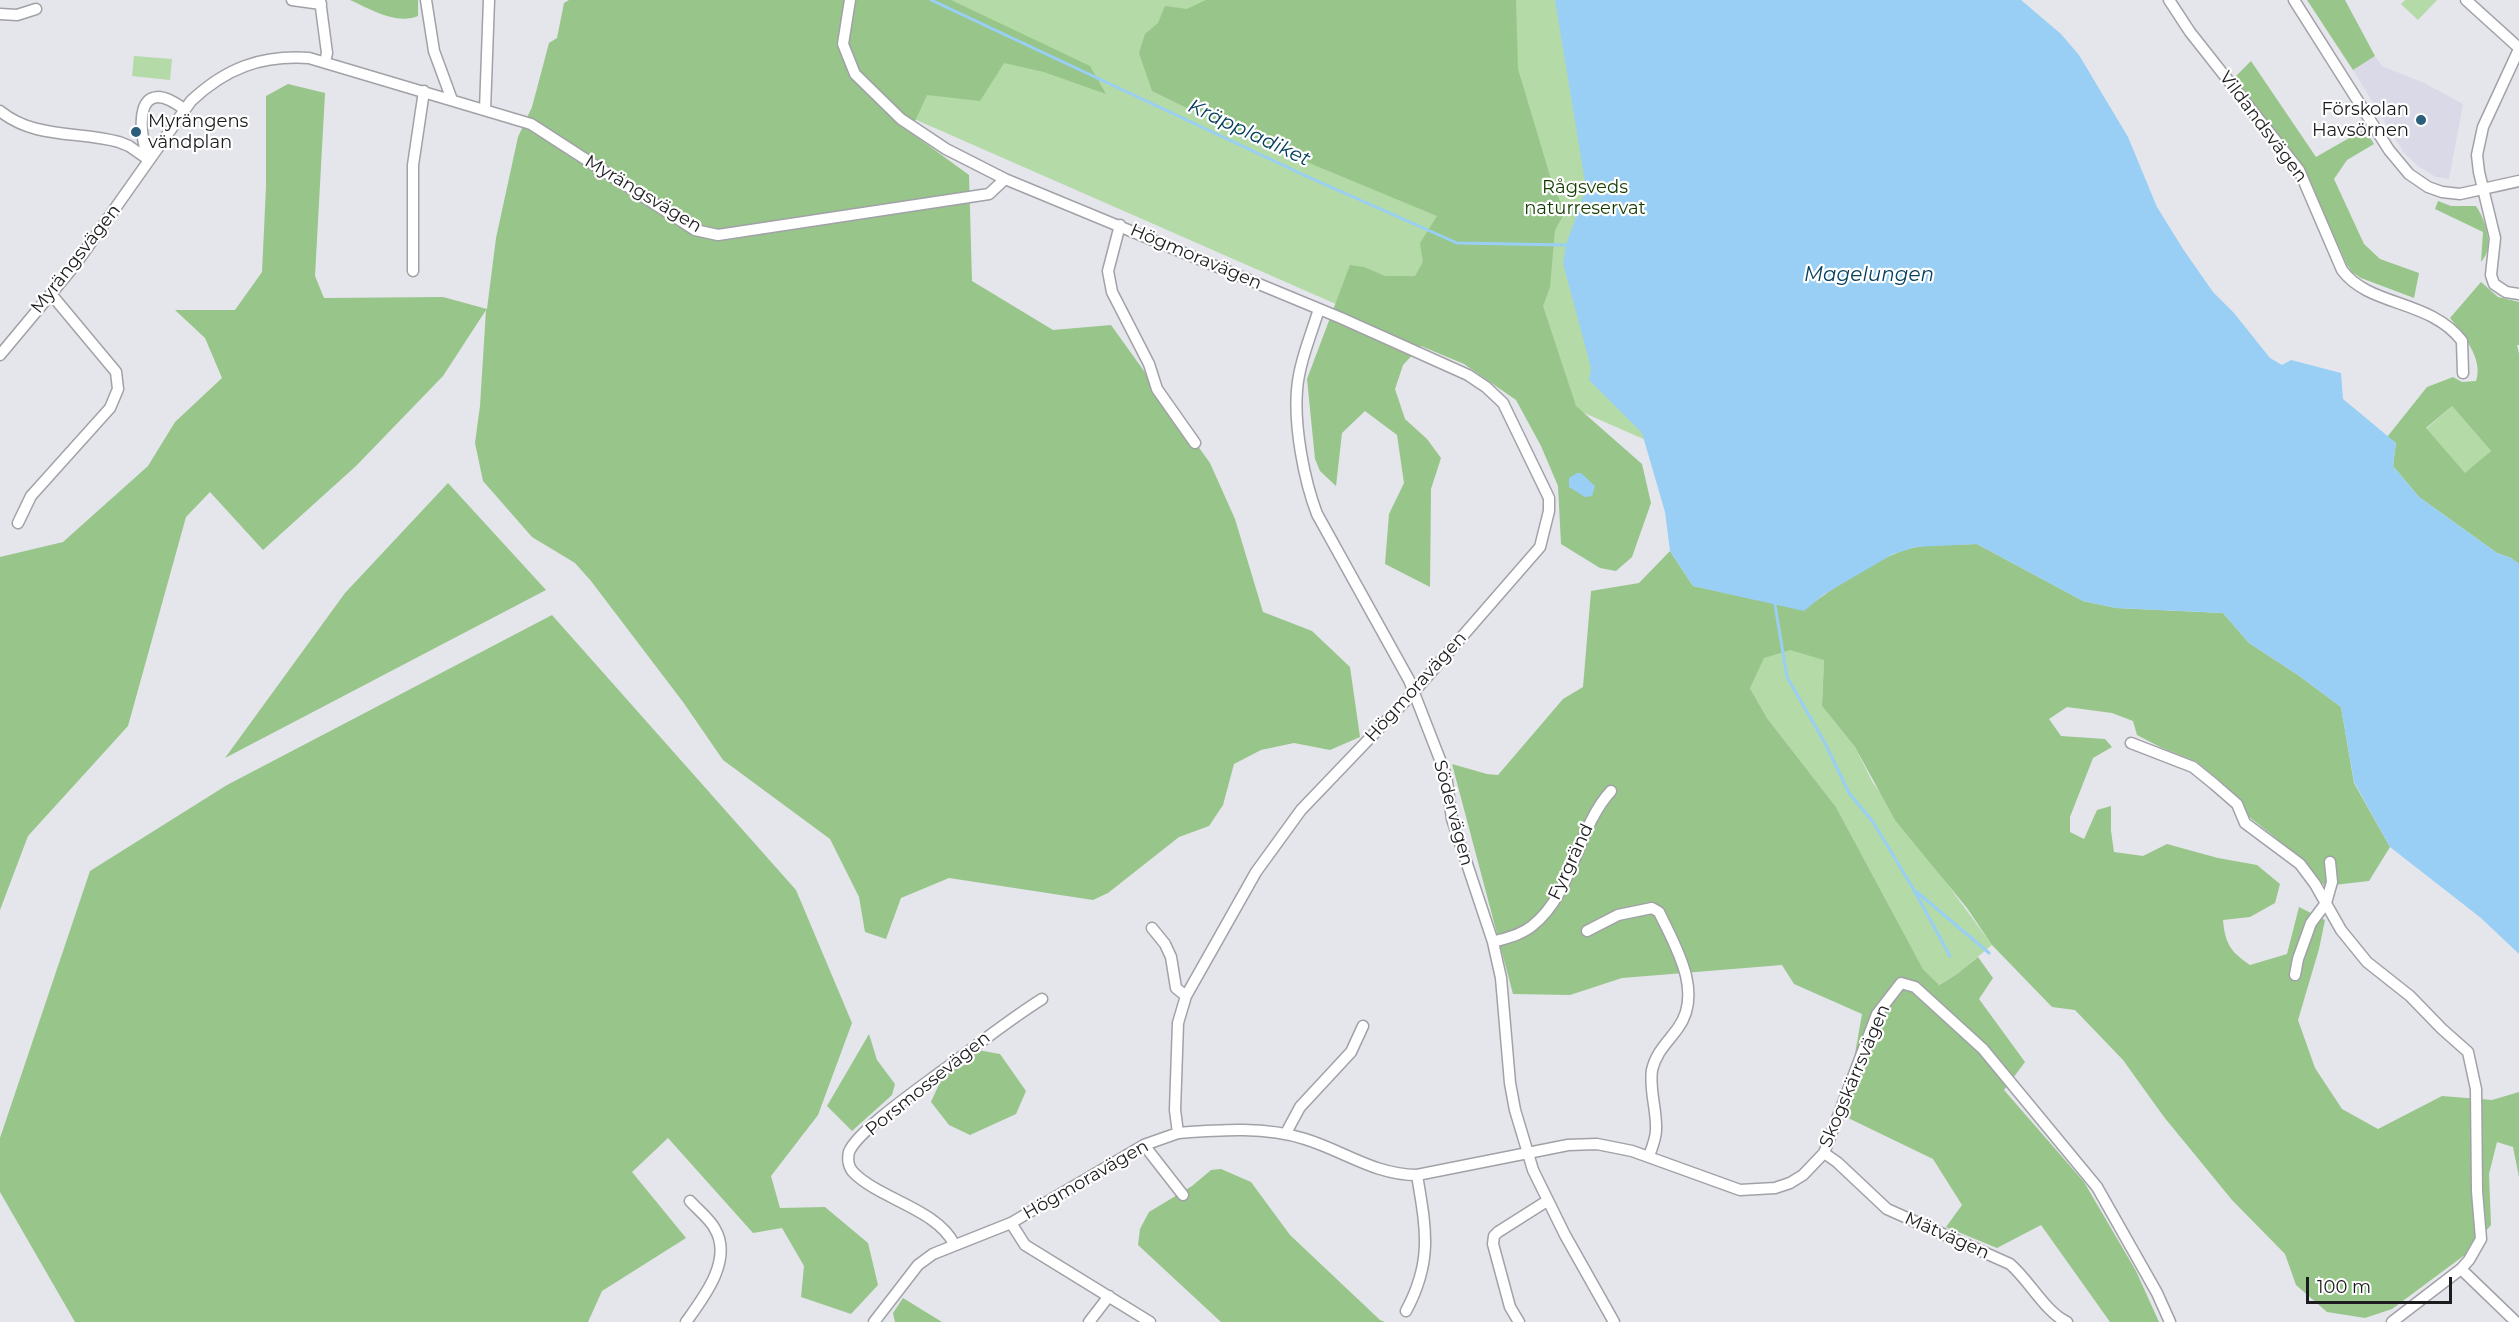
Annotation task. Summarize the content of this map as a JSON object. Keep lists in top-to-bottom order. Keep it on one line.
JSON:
{"streets":{"street":["Vildandsvägen","Myrängsvägen","Högmoravägen","Södervägen","Fyrgränd","Skogskärrsvägen","Porsmossevägen","Mätvägen"]},"crossings":[["Myrängsvägen","Högmoravägen"],["Högmoravägen","Södervägen"],["Högmoravägen","Skogskärrsvägen"],["Högmoravägen","Porsmossevägen"],["Södervägen","Fyrgränd"],["Södervägen","Skogskärrsvägen"],["Skogskärrsvägen","Mätvägen"]],"water":["Kräppladiket","Magelungen"],"parks":["Rågsveds naturreservat"],"places":["Förskolan Havsörnen","Myrängens vändplan"],"scale_bar":"100 m"}
